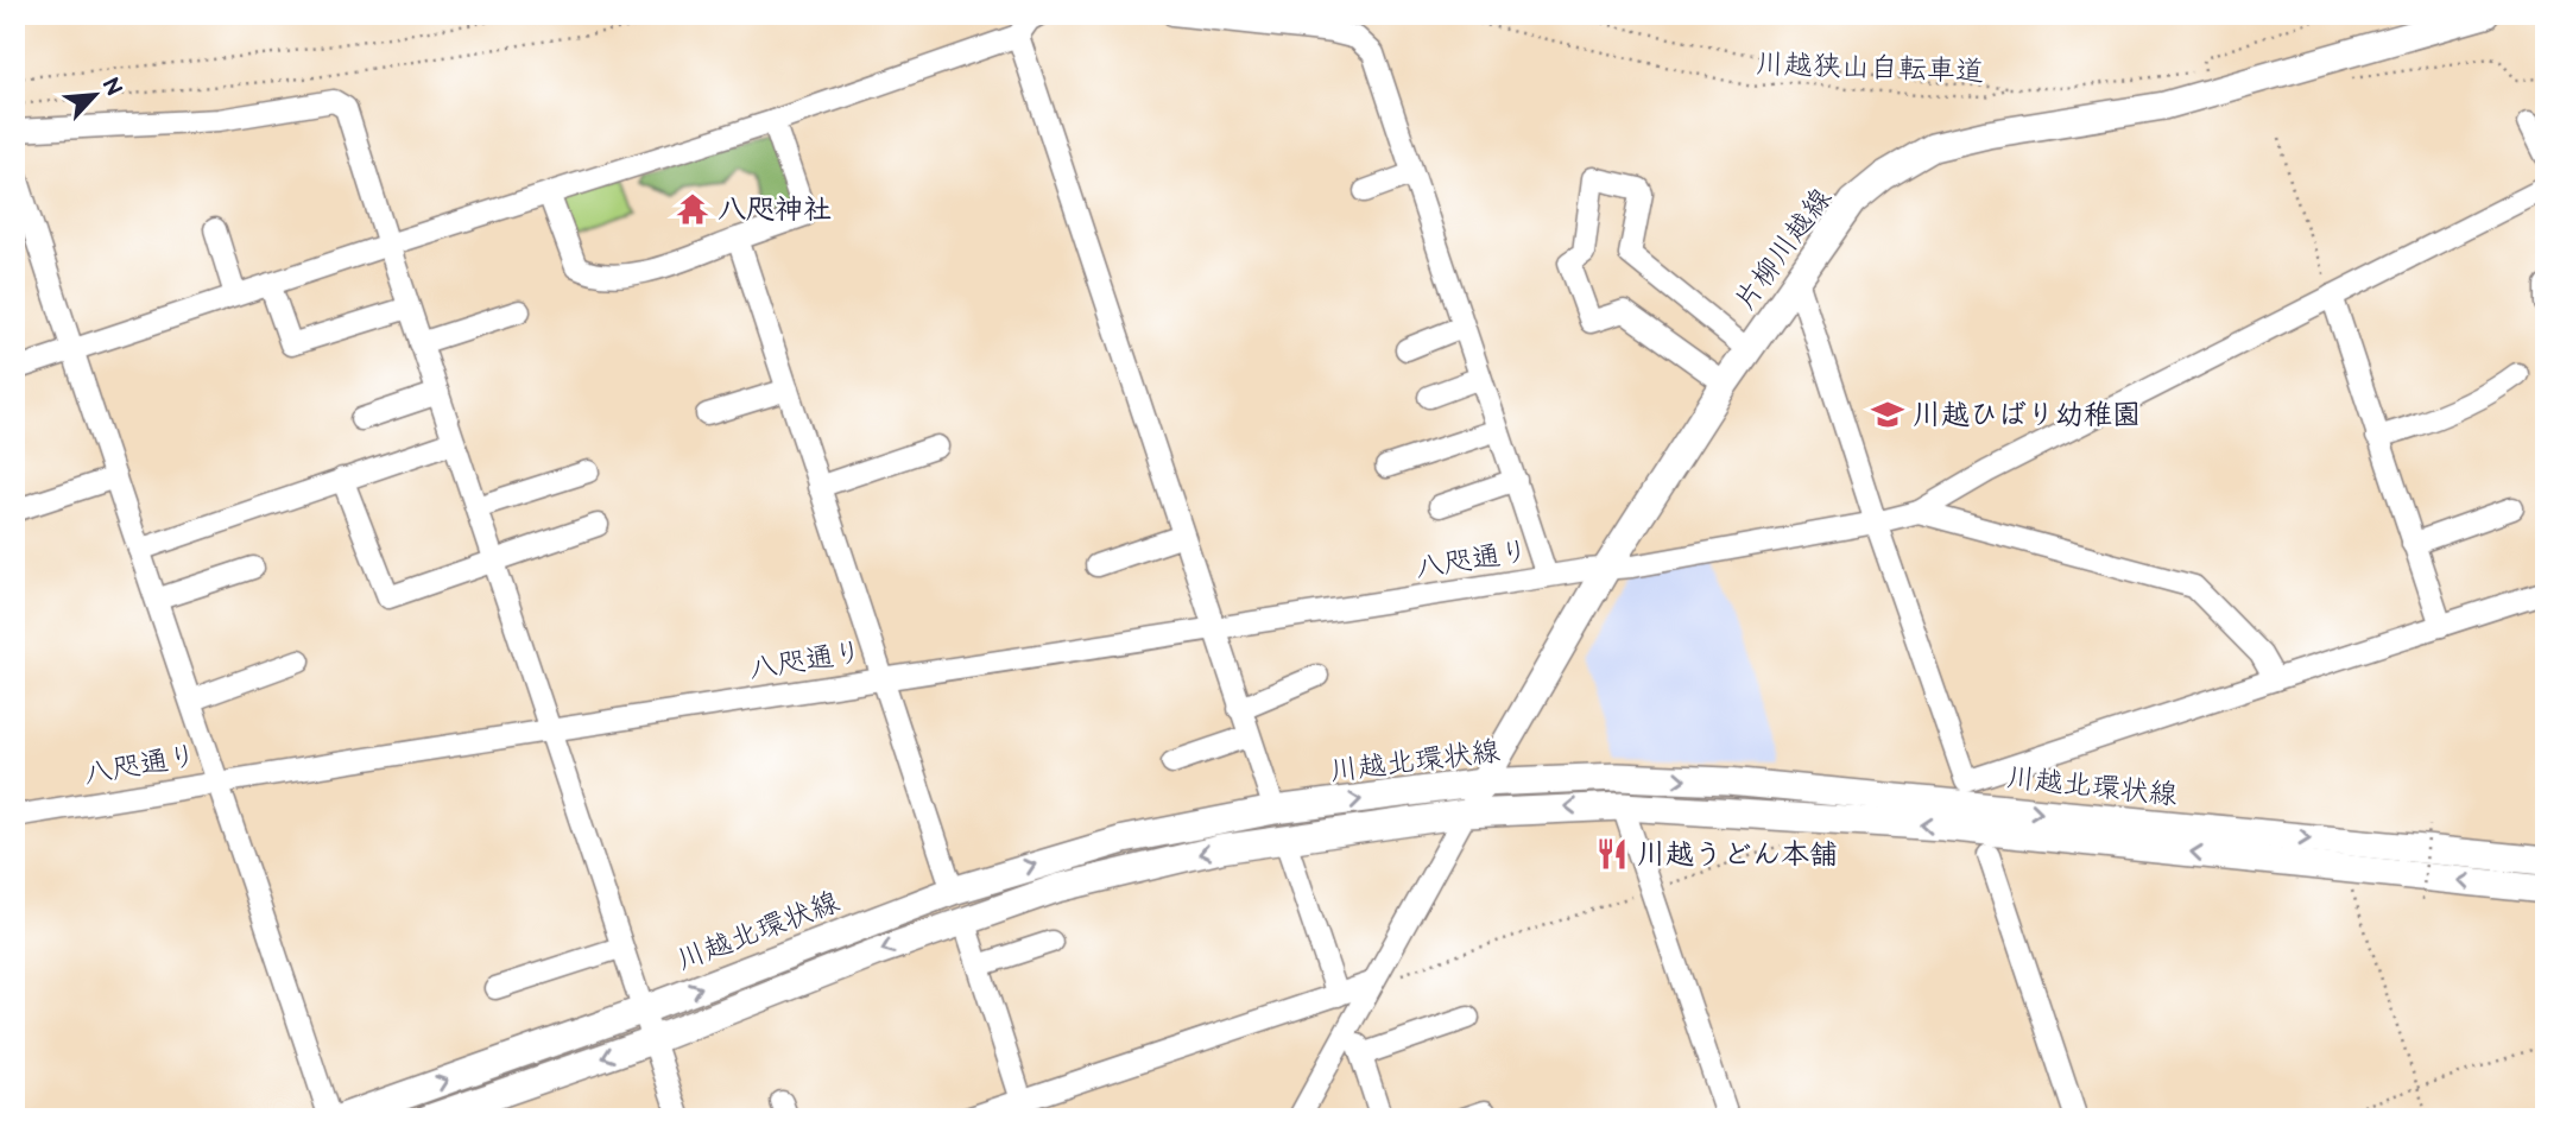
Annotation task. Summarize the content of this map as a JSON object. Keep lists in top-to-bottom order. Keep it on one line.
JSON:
{"streets":{"main road":["片柳川越線","川越北環状線"],"street":["八咫通り"],"path":["川越狭山自転車道"]},"crossings":[["片柳川越線","八咫通り"],["片柳川越線","川越北環状線"]],"places":{"temple":["八咫神社"],"school or university":["川越ひばり幼稚園"],"restaurant":["川越うどん本舗"]},"north":"top right"}
